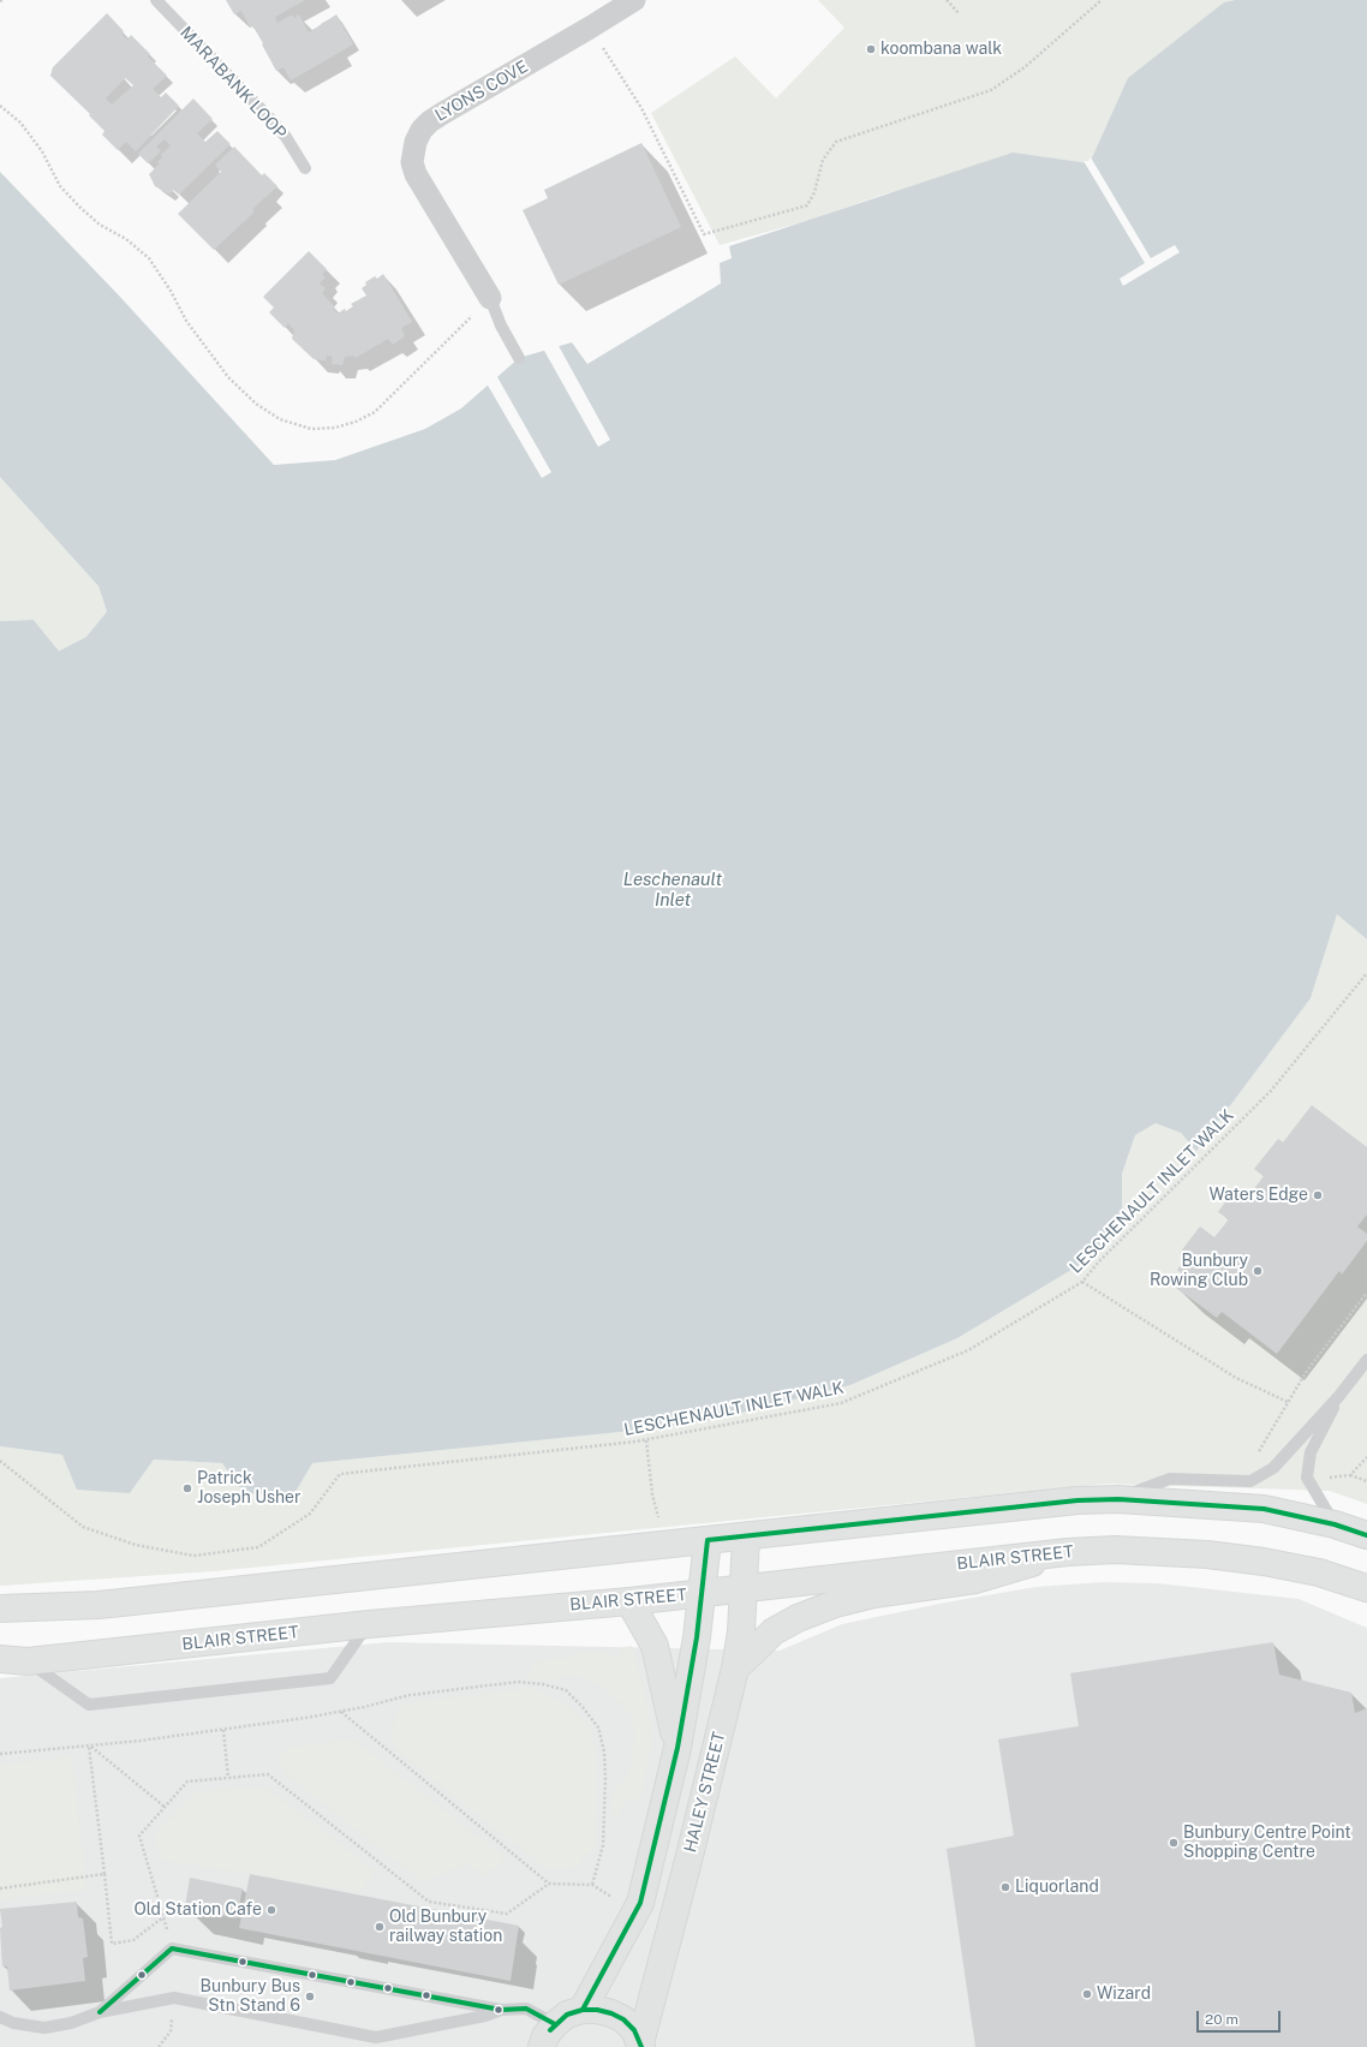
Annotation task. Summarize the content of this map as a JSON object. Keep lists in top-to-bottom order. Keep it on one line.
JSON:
{"streets":{"main road":["BLAIR STREET","HALEY STREET"],"street":["LYONS COVE"],"lane":["MARABANK LOOP"],"path":["LESCHENAULT INLET WALK"]},"crossings":[["BLAIR STREET","HALEY STREET"]],"water":["Leschenault Inlet"],"places":["koombana walk","Waters Edge","Bunbury Rowing Club","Patrick Joseph Usher","Bunbury Centre Point Shopping Centre","Liquorland","Old Station Cafe","Old Bunbury railway station","Wizard","Bunbury Bus Stn Stand 6"],"scale_bar":"20 m"}
